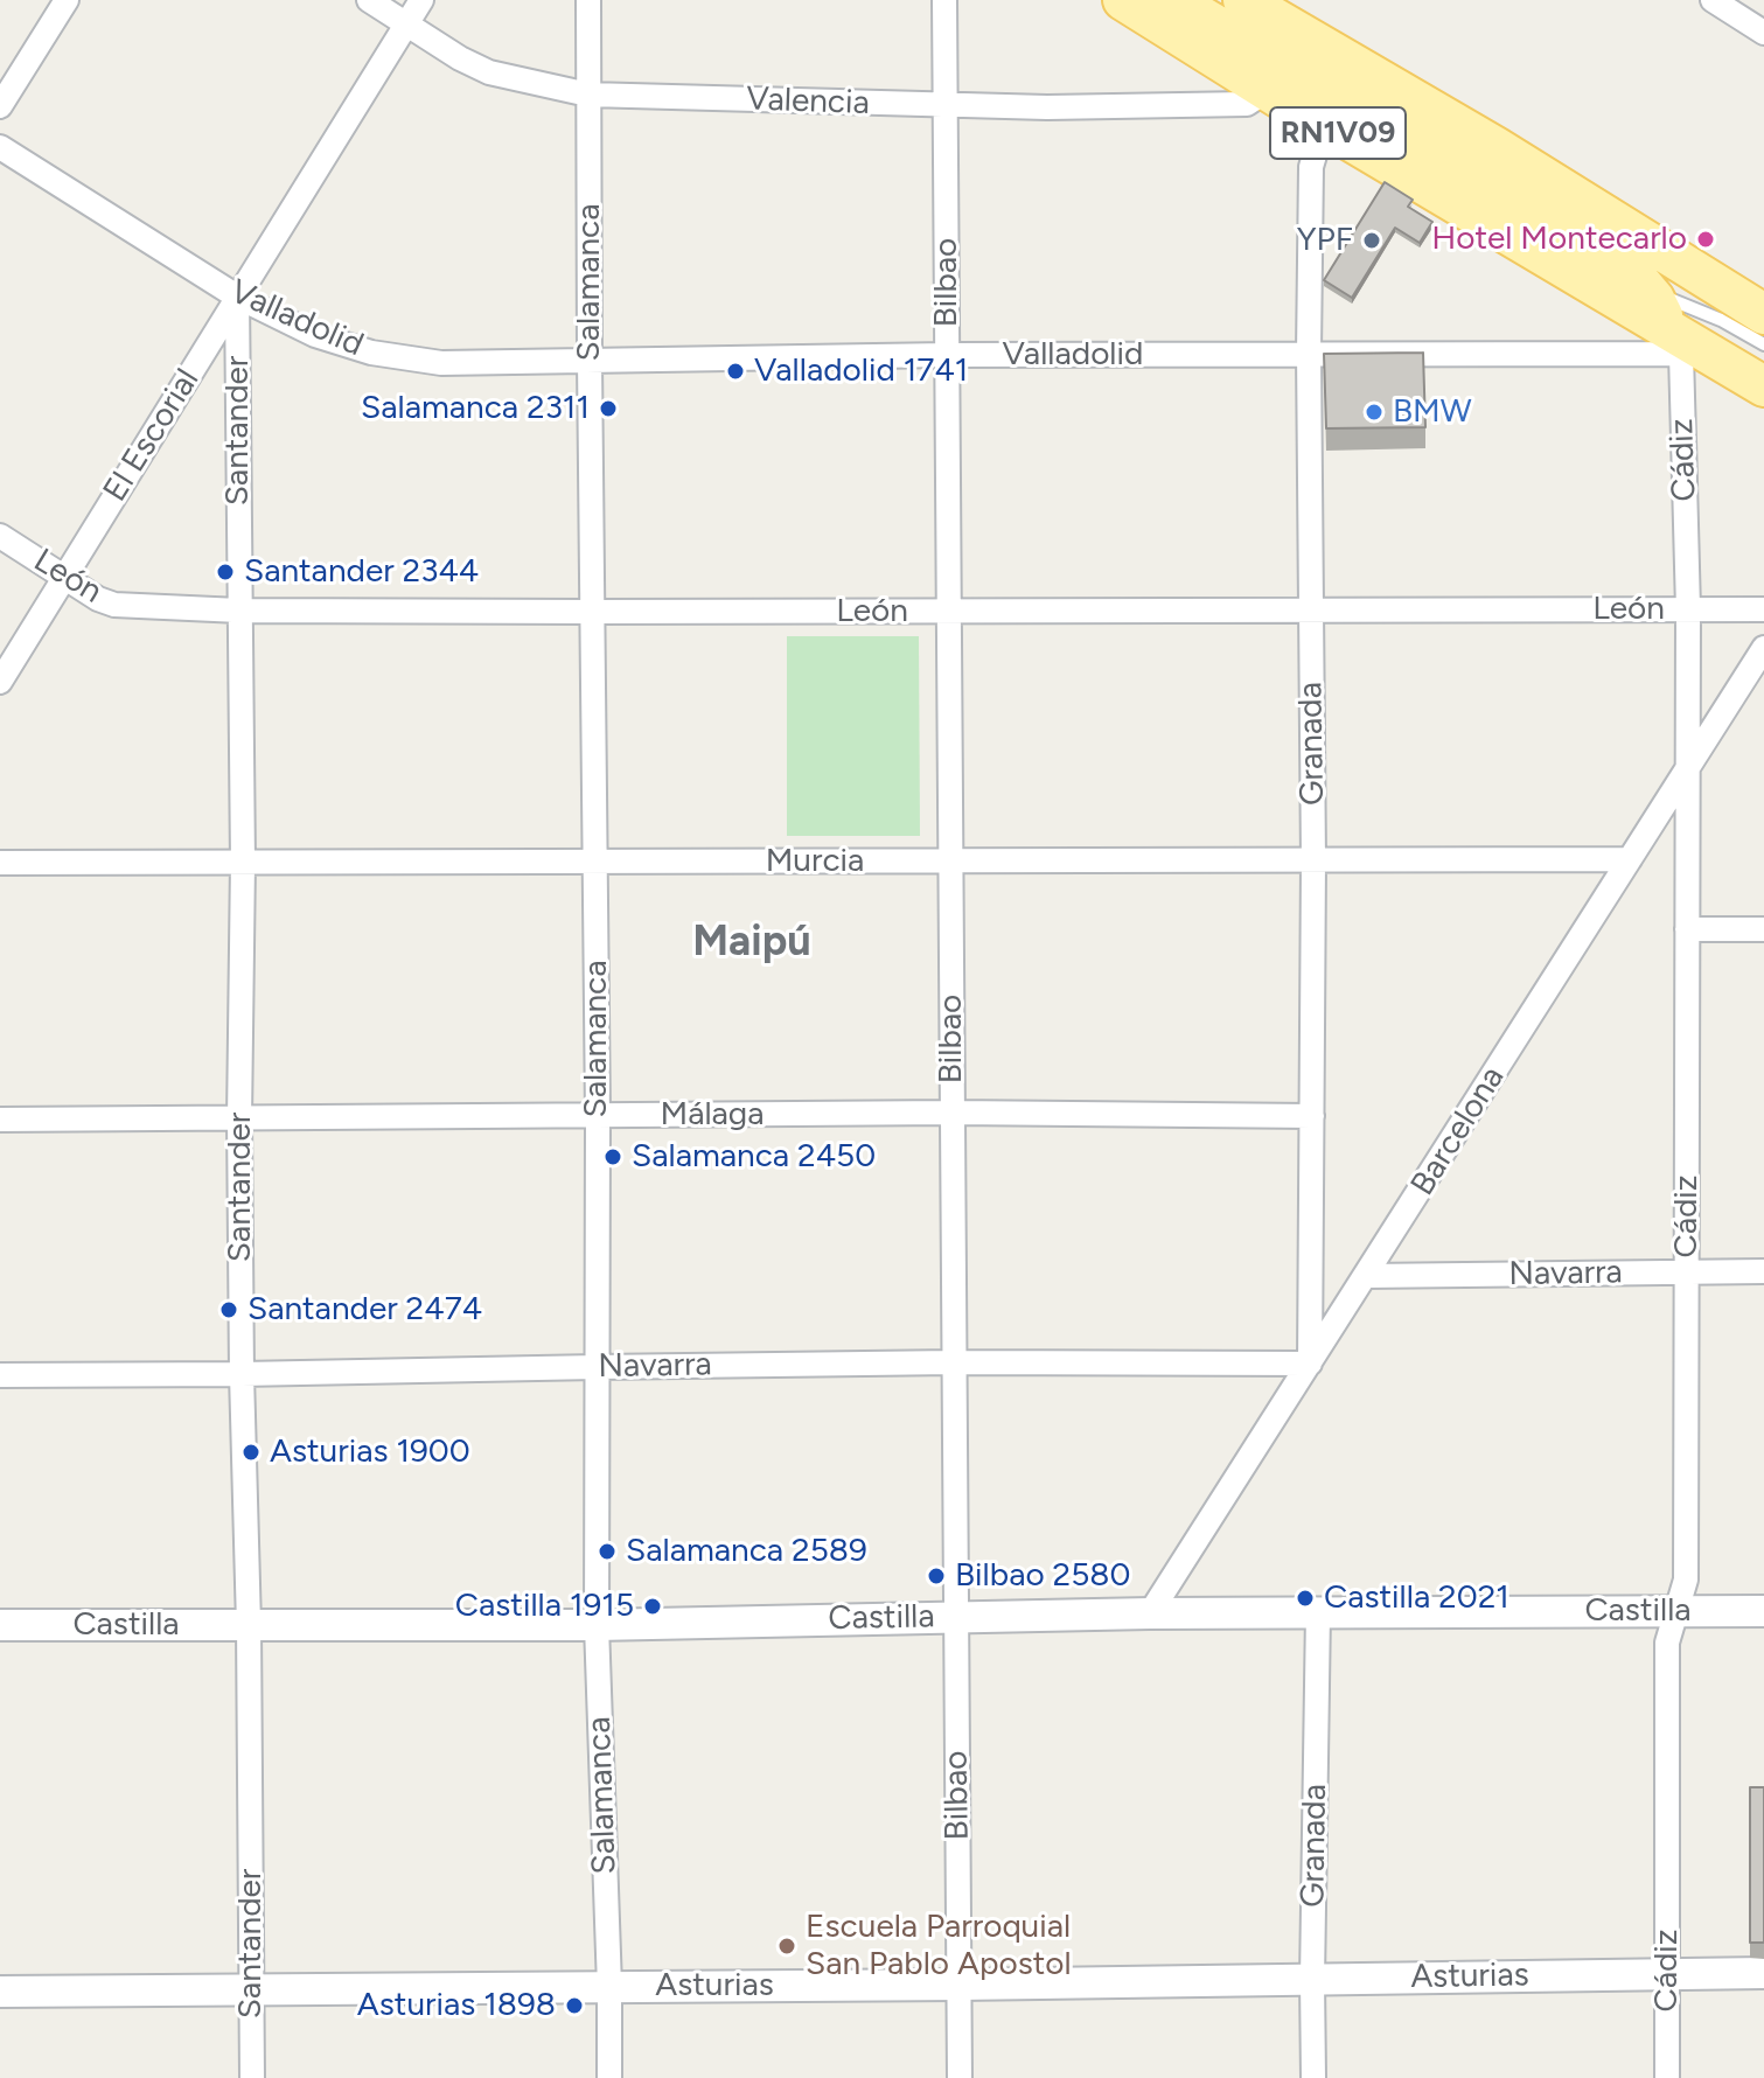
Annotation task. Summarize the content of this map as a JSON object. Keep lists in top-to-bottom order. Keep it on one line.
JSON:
{"streets":{"main road":["RN1V09"],"street":["Valencia","Salamanca","Bilbao","Valladolid","Santander","El Escorial","Cádiz","León","Granada","Murcia","Málaga","Barcelona","Navarra","Castilla","Asturias"]},"crossings":[["Valencia","RN1V09"],["Valencia","Salamanca"],["Valencia","Bilbao"],["Valencia","El Escorial"],["RN1V09","Valladolid"],["RN1V09","Cádiz"],["RN1V09","Granada"],["Salamanca","Valladolid"],["Salamanca","León"],["Salamanca","Murcia"],["Salamanca","Málaga"],["Salamanca","Navarra"],["Salamanca","Castilla"],["Salamanca","Asturias"],["Bilbao","Valladolid"],["Bilbao","León"],["Bilbao","Murcia"],["Bilbao","Málaga"],["Bilbao","Navarra"],["Bilbao","Castilla"],["Bilbao","Asturias"],["Valladolid","Santander"],["Valladolid","El Escorial"],["Valladolid","Cádiz"],["Valladolid","Granada"],["Santander","El Escorial"],["Santander","León"],["Santander","Murcia"],["Santander","Málaga"],["Santander","Navarra"],["Santander","Castilla"],["Santander","Asturias"],["El Escorial","León"],["Cádiz","León"],["Cádiz","Barcelona"],["Cádiz","Navarra"],["Cádiz","Castilla"],["Cádiz","Asturias"],["León","Granada"],["Granada","Murcia"],["Granada","Málaga"],["Granada","Barcelona"],["Granada","Navarra"],["Granada","Castilla"],["Granada","Asturias"],["Murcia","Barcelona"],["Barcelona","Navarra"],["Barcelona","Castilla"]],"districts":["Maipú"],"places":["Hotel Montecarlo","YPF","Valladolid 1741","Salamanca 2311","BMW","Santander 2344","Salamanca 2450","Santander 2474","Asturias 1900","Salamanca 2589","Bilbao 2580","Castilla 2021","Castilla 1915","Escuela Parroquial San Pablo Apostol","Asturias 1898"]}
